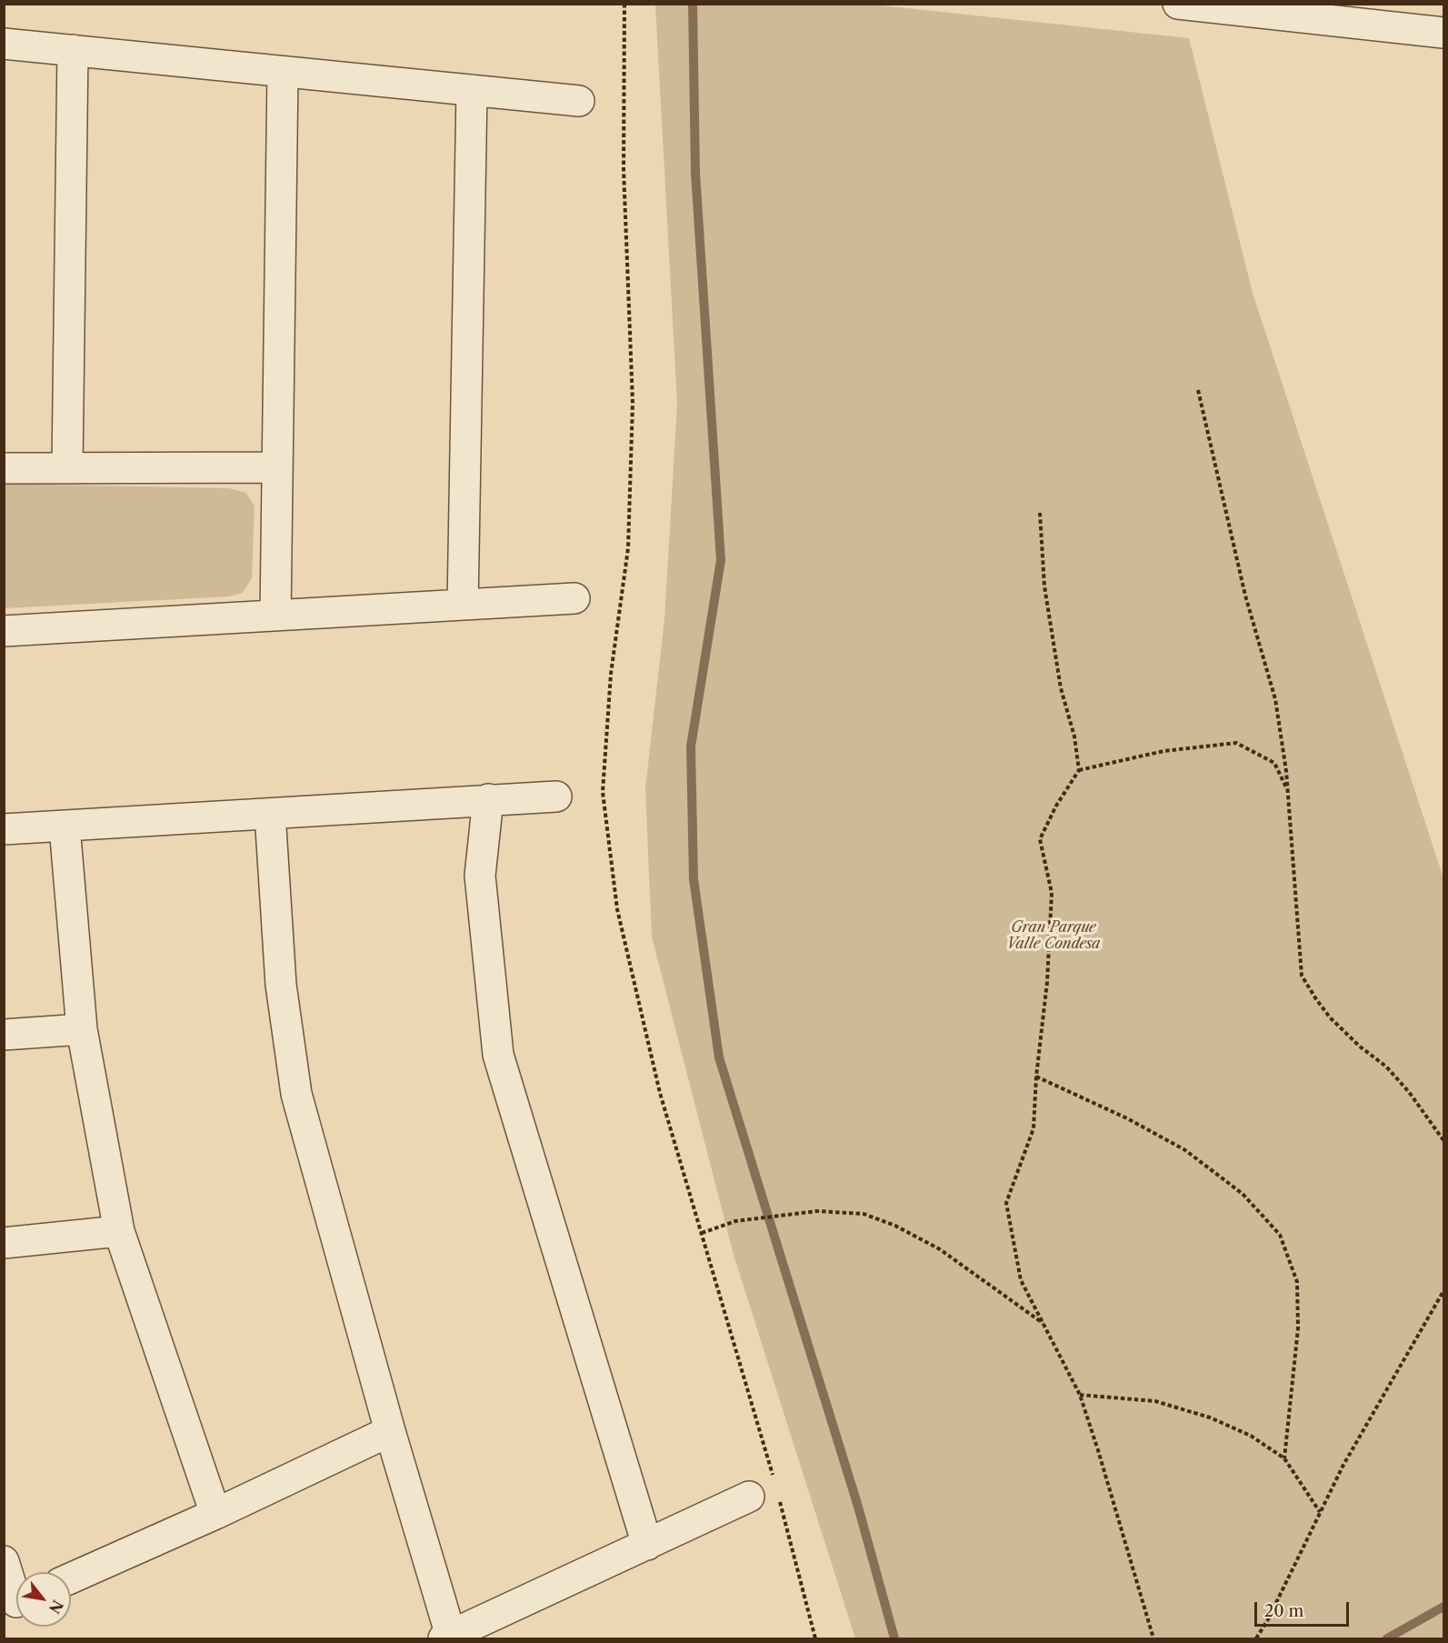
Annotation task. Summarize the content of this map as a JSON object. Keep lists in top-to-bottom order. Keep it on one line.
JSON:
{"parks":["Gran Parque Valle Condesa"],"scale_bar":"20 m","north":"bottom right"}
